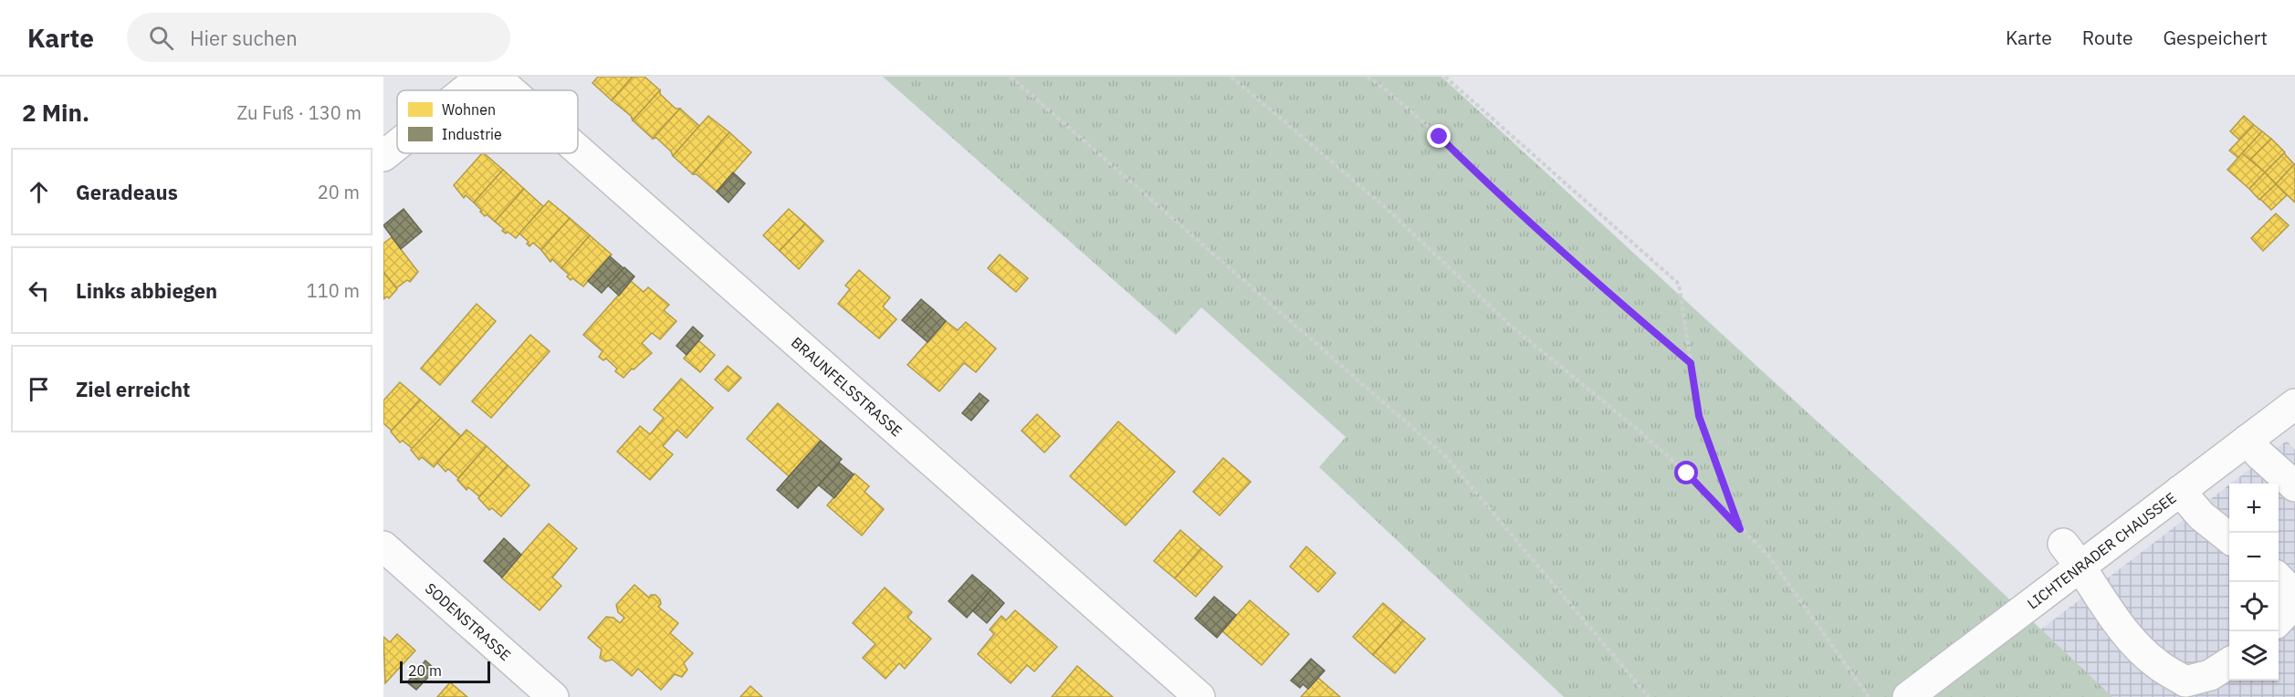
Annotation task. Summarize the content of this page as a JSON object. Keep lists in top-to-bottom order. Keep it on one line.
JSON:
{"streets":{"street":["BRAUNFELSSTRASSE","LICHTENRADER CHAUSSEE","SODENSTRASSE"]},"legend":["Wohnen","Industrie"],"scale_bar":"20 m","page":{"header":"Karte","search":"Hier suchen","nav":["Karte","Route","Gespeichert"],"heading":["2 Min.","Zu Fuß · 130 m"],"list":[["Geradeaus","20 m"],["Links abbiegen","110 m"],"Ziel erreicht"],"map_buttons":["+","−"],"scale":"20 m"}}
